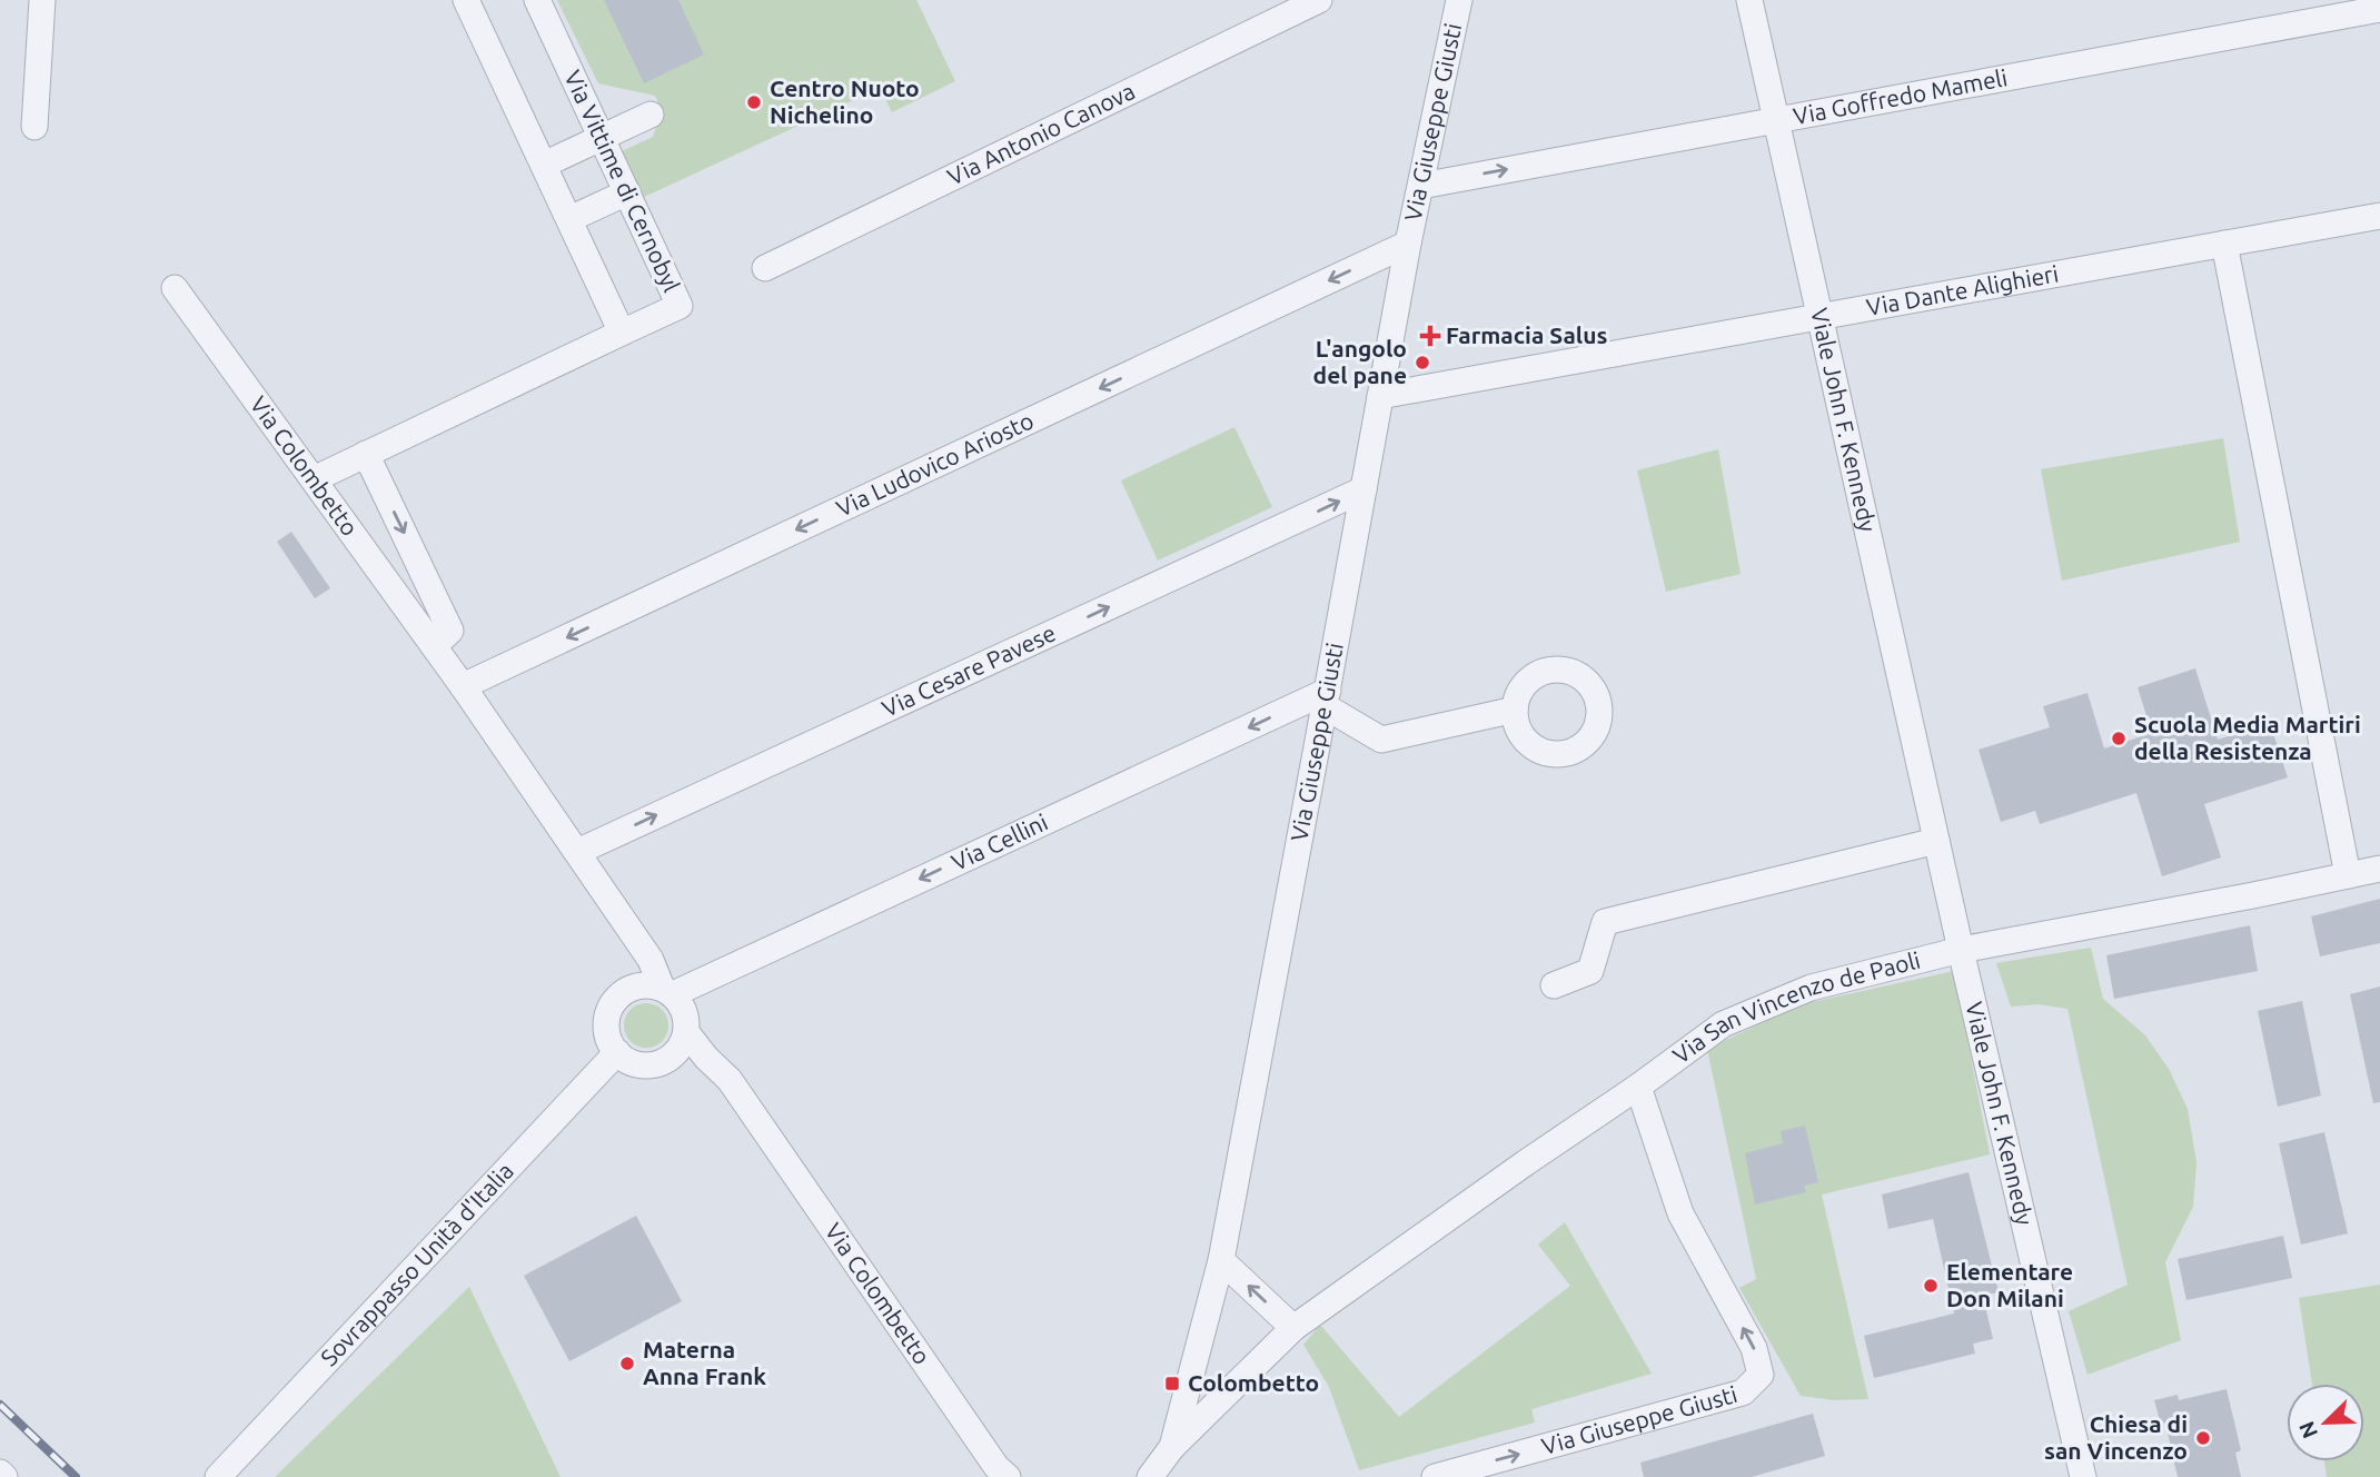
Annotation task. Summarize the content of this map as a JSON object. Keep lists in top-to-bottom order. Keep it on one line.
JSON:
{"streets":{"street":["Via Goffredo Mameli","Via Giuseppe Giusti","Via Antonio Canova","Via Vittime di Cernobyl","Via Dante Alighieri","Viale John F. Kennedy","Via Ludovico Ariosto","Via Colombetto","Via Cesare Pavese","Via Cellini","Via San Vincenzo de Paoli","Sovrappasso Unità d'Italia"]},"crossings":[["Via Goffredo Mameli","Via Giuseppe Giusti"],["Via Goffredo Mameli","Viale John F. Kennedy"],["Via Giuseppe Giusti","Via Dante Alighieri"],["Via Giuseppe Giusti","Via Ludovico Ariosto"],["Via Giuseppe Giusti","Via Cesare Pavese"],["Via Giuseppe Giusti","Via Cellini"],["Via Giuseppe Giusti","Via San Vincenzo de Paoli"],["Via Vittime di Cernobyl","Via Colombetto"],["Via Dante Alighieri","Viale John F. Kennedy"],["Viale John F. Kennedy","Via San Vincenzo de Paoli"],["Via Ludovico Ariosto","Via Colombetto"],["Via Colombetto","Via Cesare Pavese"],["Via Colombetto","Via Cellini"],["Via Colombetto","Sovrappasso Unità d'Italia"],["Via Cellini","Sovrappasso Unità d'Italia"]],"one_way":["Via Goffredo Mameli","Via Ludovico Ariosto","Via Cesare Pavese","Via Cellini"],"places":{"other":["Centro Nuoto Nichelino","L'angolo del pane","Scuola Media Martiri della Resistenza","Elementare Don Milani","Materna Anna Frank","Chiesa di san Vincenzo"],"health":["Farmacia Salus"],"transit":["Colombetto"]},"north":"bottom left"}
